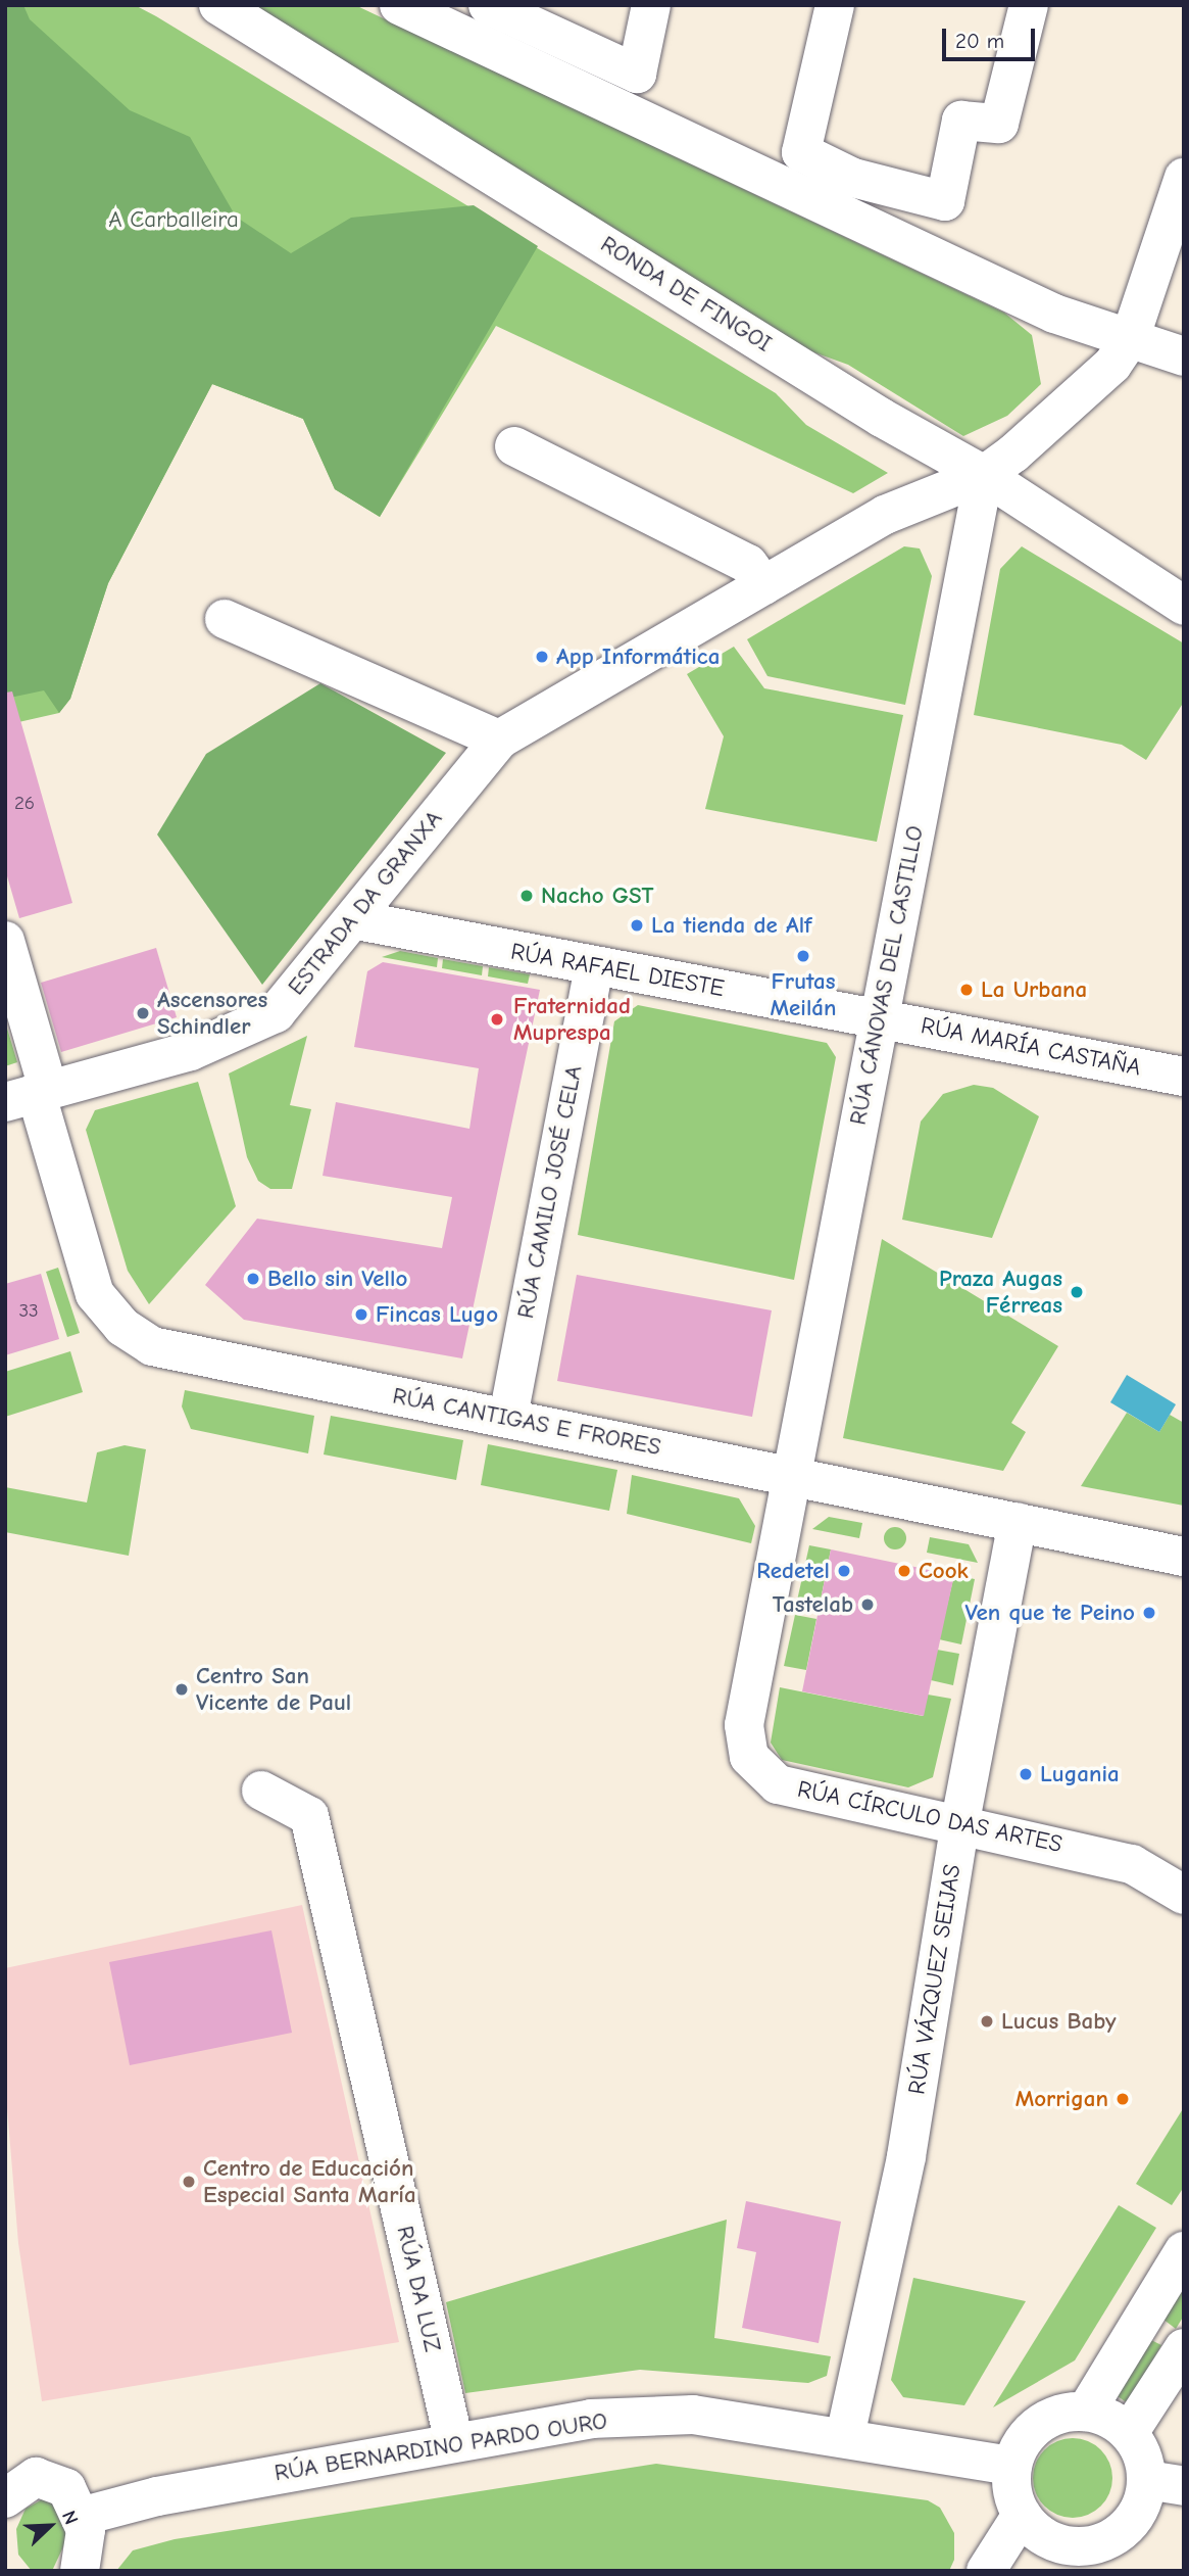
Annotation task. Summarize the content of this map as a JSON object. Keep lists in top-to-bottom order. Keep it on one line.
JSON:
{"streets":{"street":["RONDA DE FINGOI","ESTRADA DA GRANXA","RÚA RAFAEL DIESTE","RÚA CÁNOVAS DEL CASTILLO","RÚA MARÍA CASTAÑA","RÚA CAMILO JOSÉ CELA","RÚA CANTIGAS E FRORES","RÚA CÍRCULO DAS ARTES","RÚA VÁZQUEZ SEIJAS","RÚA DA LUZ","RÚA BERNARDINO PARDO OURO"]},"crossings":[["RONDA DE FINGOI","ESTRADA DA GRANXA"],["RONDA DE FINGOI","RÚA CÁNOVAS DEL CASTILLO"],["ESTRADA DA GRANXA","RÚA RAFAEL DIESTE"],["ESTRADA DA GRANXA","RÚA CÁNOVAS DEL CASTILLO"],["ESTRADA DA GRANXA","RÚA CANTIGAS E FRORES"],["RÚA RAFAEL DIESTE","RÚA CÁNOVAS DEL CASTILLO"],["RÚA RAFAEL DIESTE","RÚA MARÍA CASTAÑA"],["RÚA RAFAEL DIESTE","RÚA CAMILO JOSÉ CELA"],["RÚA CÁNOVAS DEL CASTILLO","RÚA MARÍA CASTAÑA"],["RÚA CÁNOVAS DEL CASTILLO","RÚA CANTIGAS E FRORES"],["RÚA CÁNOVAS DEL CASTILLO","RÚA CÍRCULO DAS ARTES"],["RÚA CAMILO JOSÉ CELA","RÚA CANTIGAS E FRORES"],["RÚA CANTIGAS E FRORES","RÚA CÍRCULO DAS ARTES"],["RÚA CANTIGAS E FRORES","RÚA VÁZQUEZ SEIJAS"],["RÚA CÍRCULO DAS ARTES","RÚA VÁZQUEZ SEIJAS"],["RÚA VÁZQUEZ SEIJAS","RÚA BERNARDINO PARDO OURO"],["RÚA DA LUZ","RÚA BERNARDINO PARDO OURO"]],"parks":["A Carballeira"],"places":["App Informática","Nacho GST","La tienda de Alf","Frutas Meilán","La Urbana","Ascensores Schindler","Fraternidad Muprespa","Bello sin Vello","Praza Augas Férreas","Fincas Lugo","Redetel","Cook","Tastelab","Ven que te Peino","Centro San Vicente de Paul","Lugania","Lucus Baby","Morrigan","Centro de Educación Especial Santa María"],"house_numbers":["26","33"],"scale_bar":"20 m","north":"top right"}
